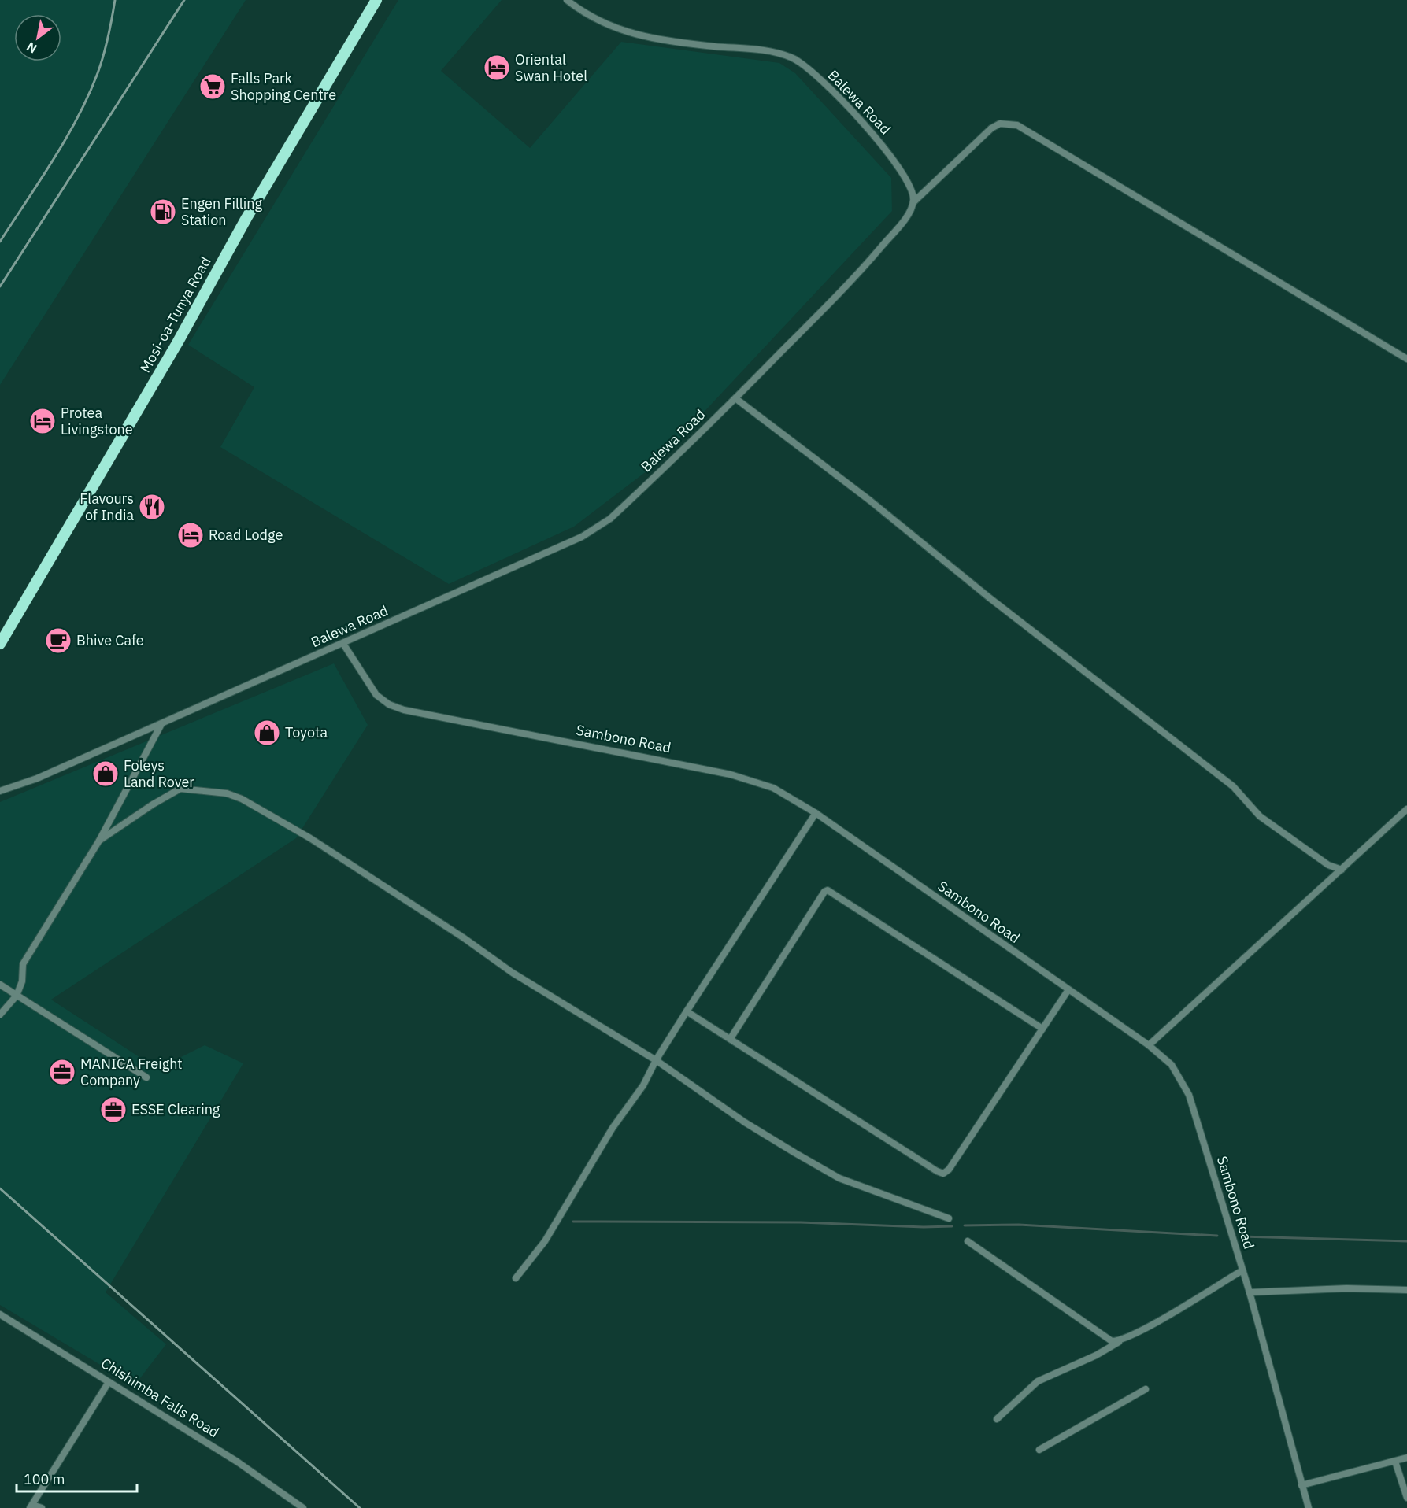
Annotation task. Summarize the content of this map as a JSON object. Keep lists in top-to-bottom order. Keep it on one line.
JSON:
{"streets":{"highway":["Mosi-oa-Tunya Road"],"street":["Balewa Road","Sambono Road","Chishimba Falls Road"]},"crossings":[["Balewa Road","Sambono Road"]],"places":{"hotel":["Oriental Swan Hotel","Protea Livingstone","Road Lodge"],"supermarket":["Falls Park Shopping Centre"],"fuel station":["Engen Filling Station"],"restaurant":["Flavours of India"],"cafe":["Bhive Cafe"],"shop":["Toyota","Foleys Land Rover"],"office":["MANICA Freight Company","ESSE Clearing"]},"scale_bar":"100 m","north":"bottom left"}
